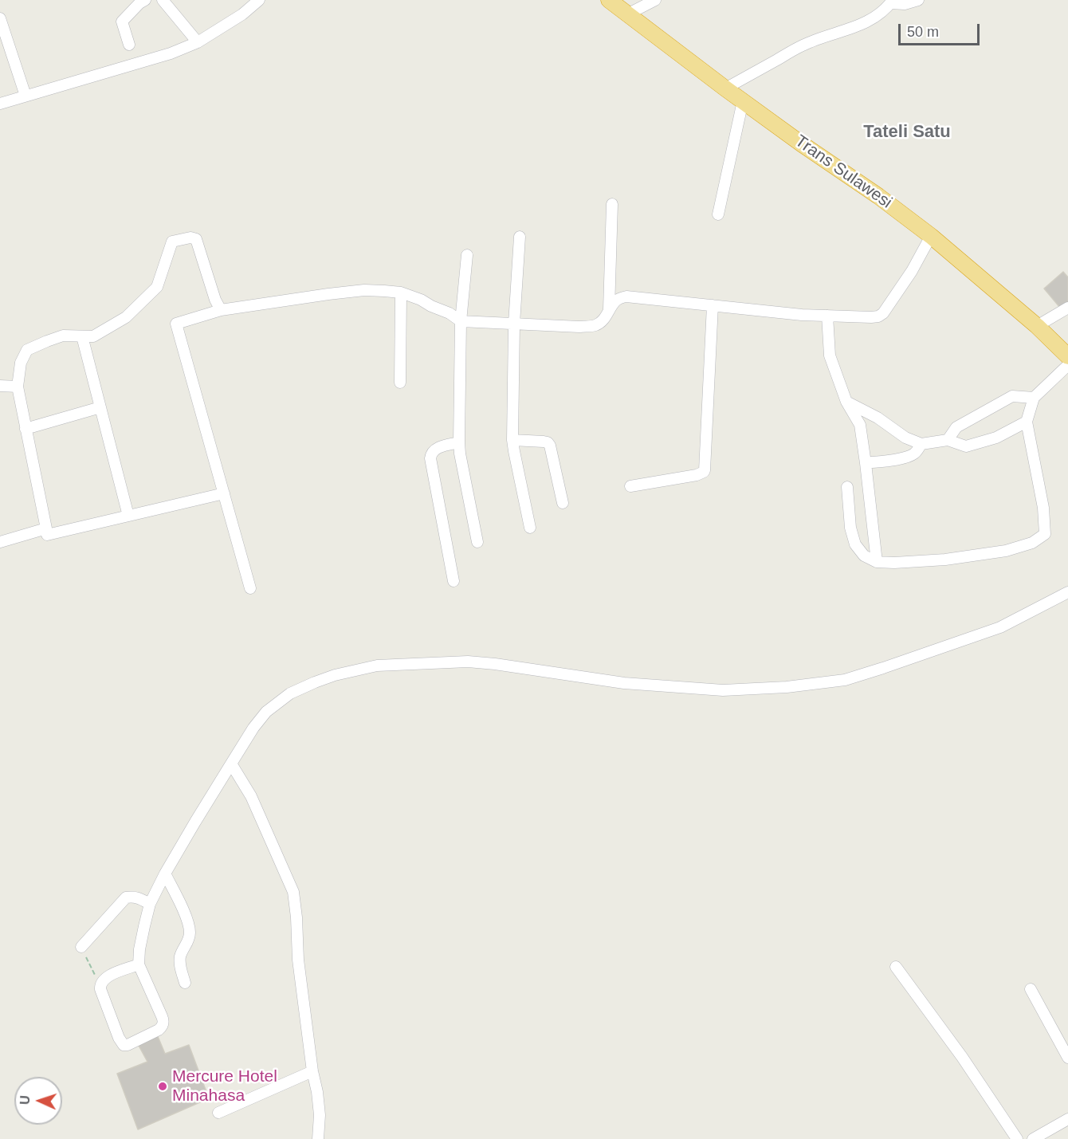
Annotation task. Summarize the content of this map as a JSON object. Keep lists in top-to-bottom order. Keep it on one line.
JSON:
{"streets":{"highway":["Trans Sulawesi"]},"districts":["Tateli Satu"],"places":["Mercure Hotel Minahasa"],"scale_bar":"50 m","north":"left"}
